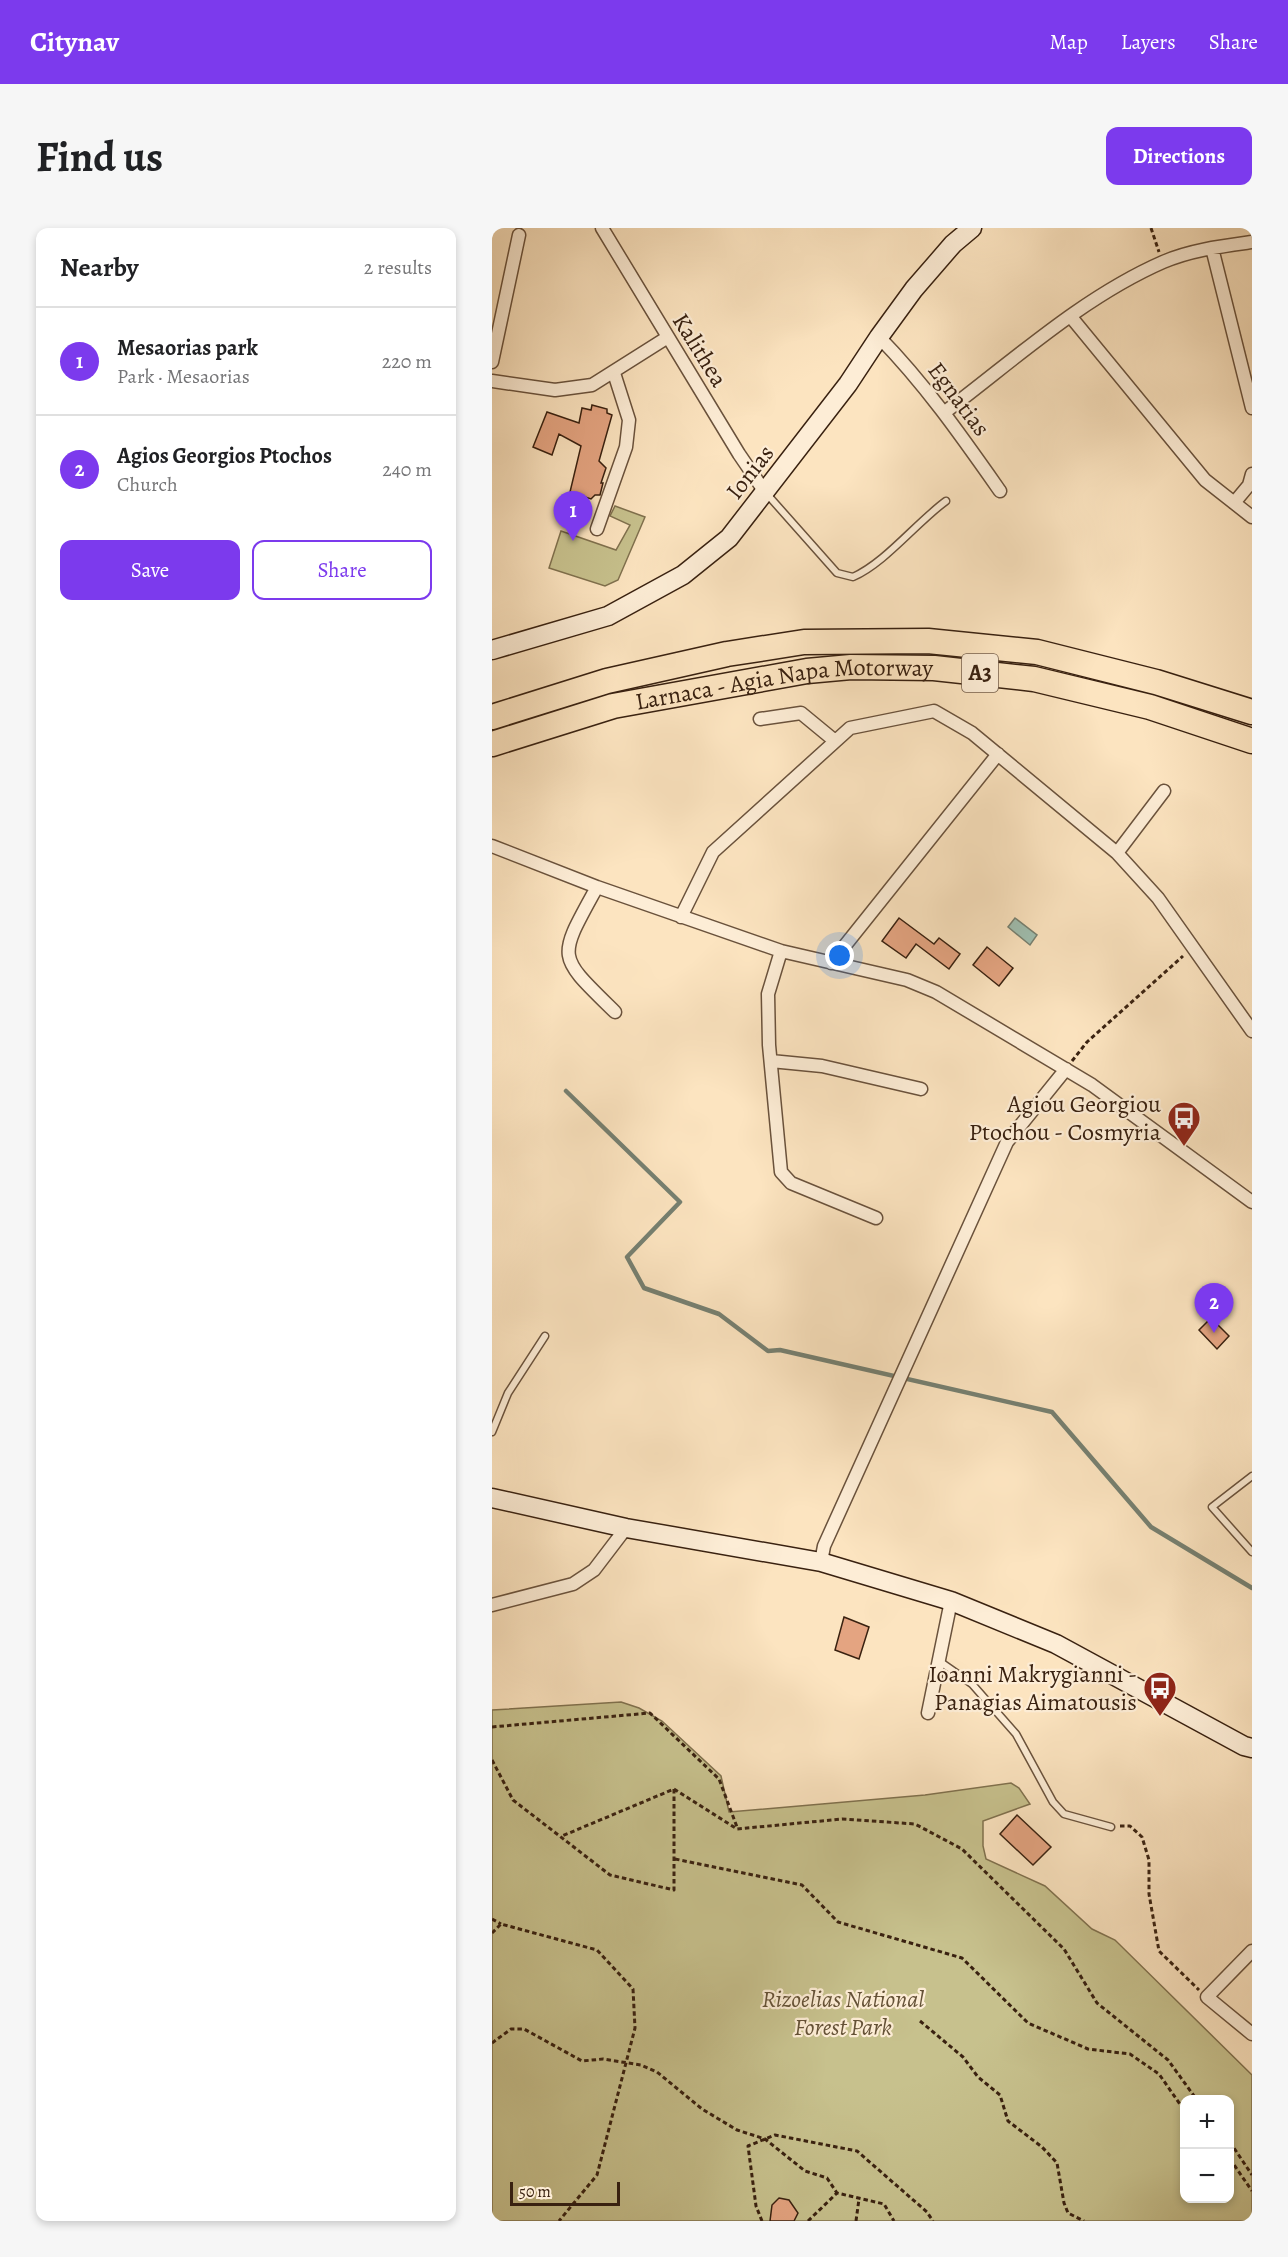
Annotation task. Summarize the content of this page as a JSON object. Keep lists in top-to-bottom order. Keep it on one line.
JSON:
{"streets":{"highway":["A3","Larnaca - Agia Napa Motorway"],"main road":["Ionias"],"street":["Kalithea","Egnatias"]},"crossings":[["Kalithea","Ionias"],["Egnatias","Ionias"]],"parks":["Rizoelias National Forest Park"],"places":{"bus stop":["Agiou Georgiou Ptochou - Cosmyria","Ioanni Makrygianni - Panagias Aimatousis"]},"scale_bar":"50 m","page":{"header":"Citynav","nav":["Map","Layers","Share"],"buttons":["Directions",["Save","Share"]],"title":"Find us","heading":["Nearby","2 results"],"list":[{"mark":"1","name":"Mesaorias park","note":"Park · Mesaorias","value":"220 m"},{"mark":"2","name":"Agios Georgios Ptochos","note":"Church","value":"240 m"}],"pins":["1","2"],"map_buttons":["+","−"],"scale":"50 m"}}
